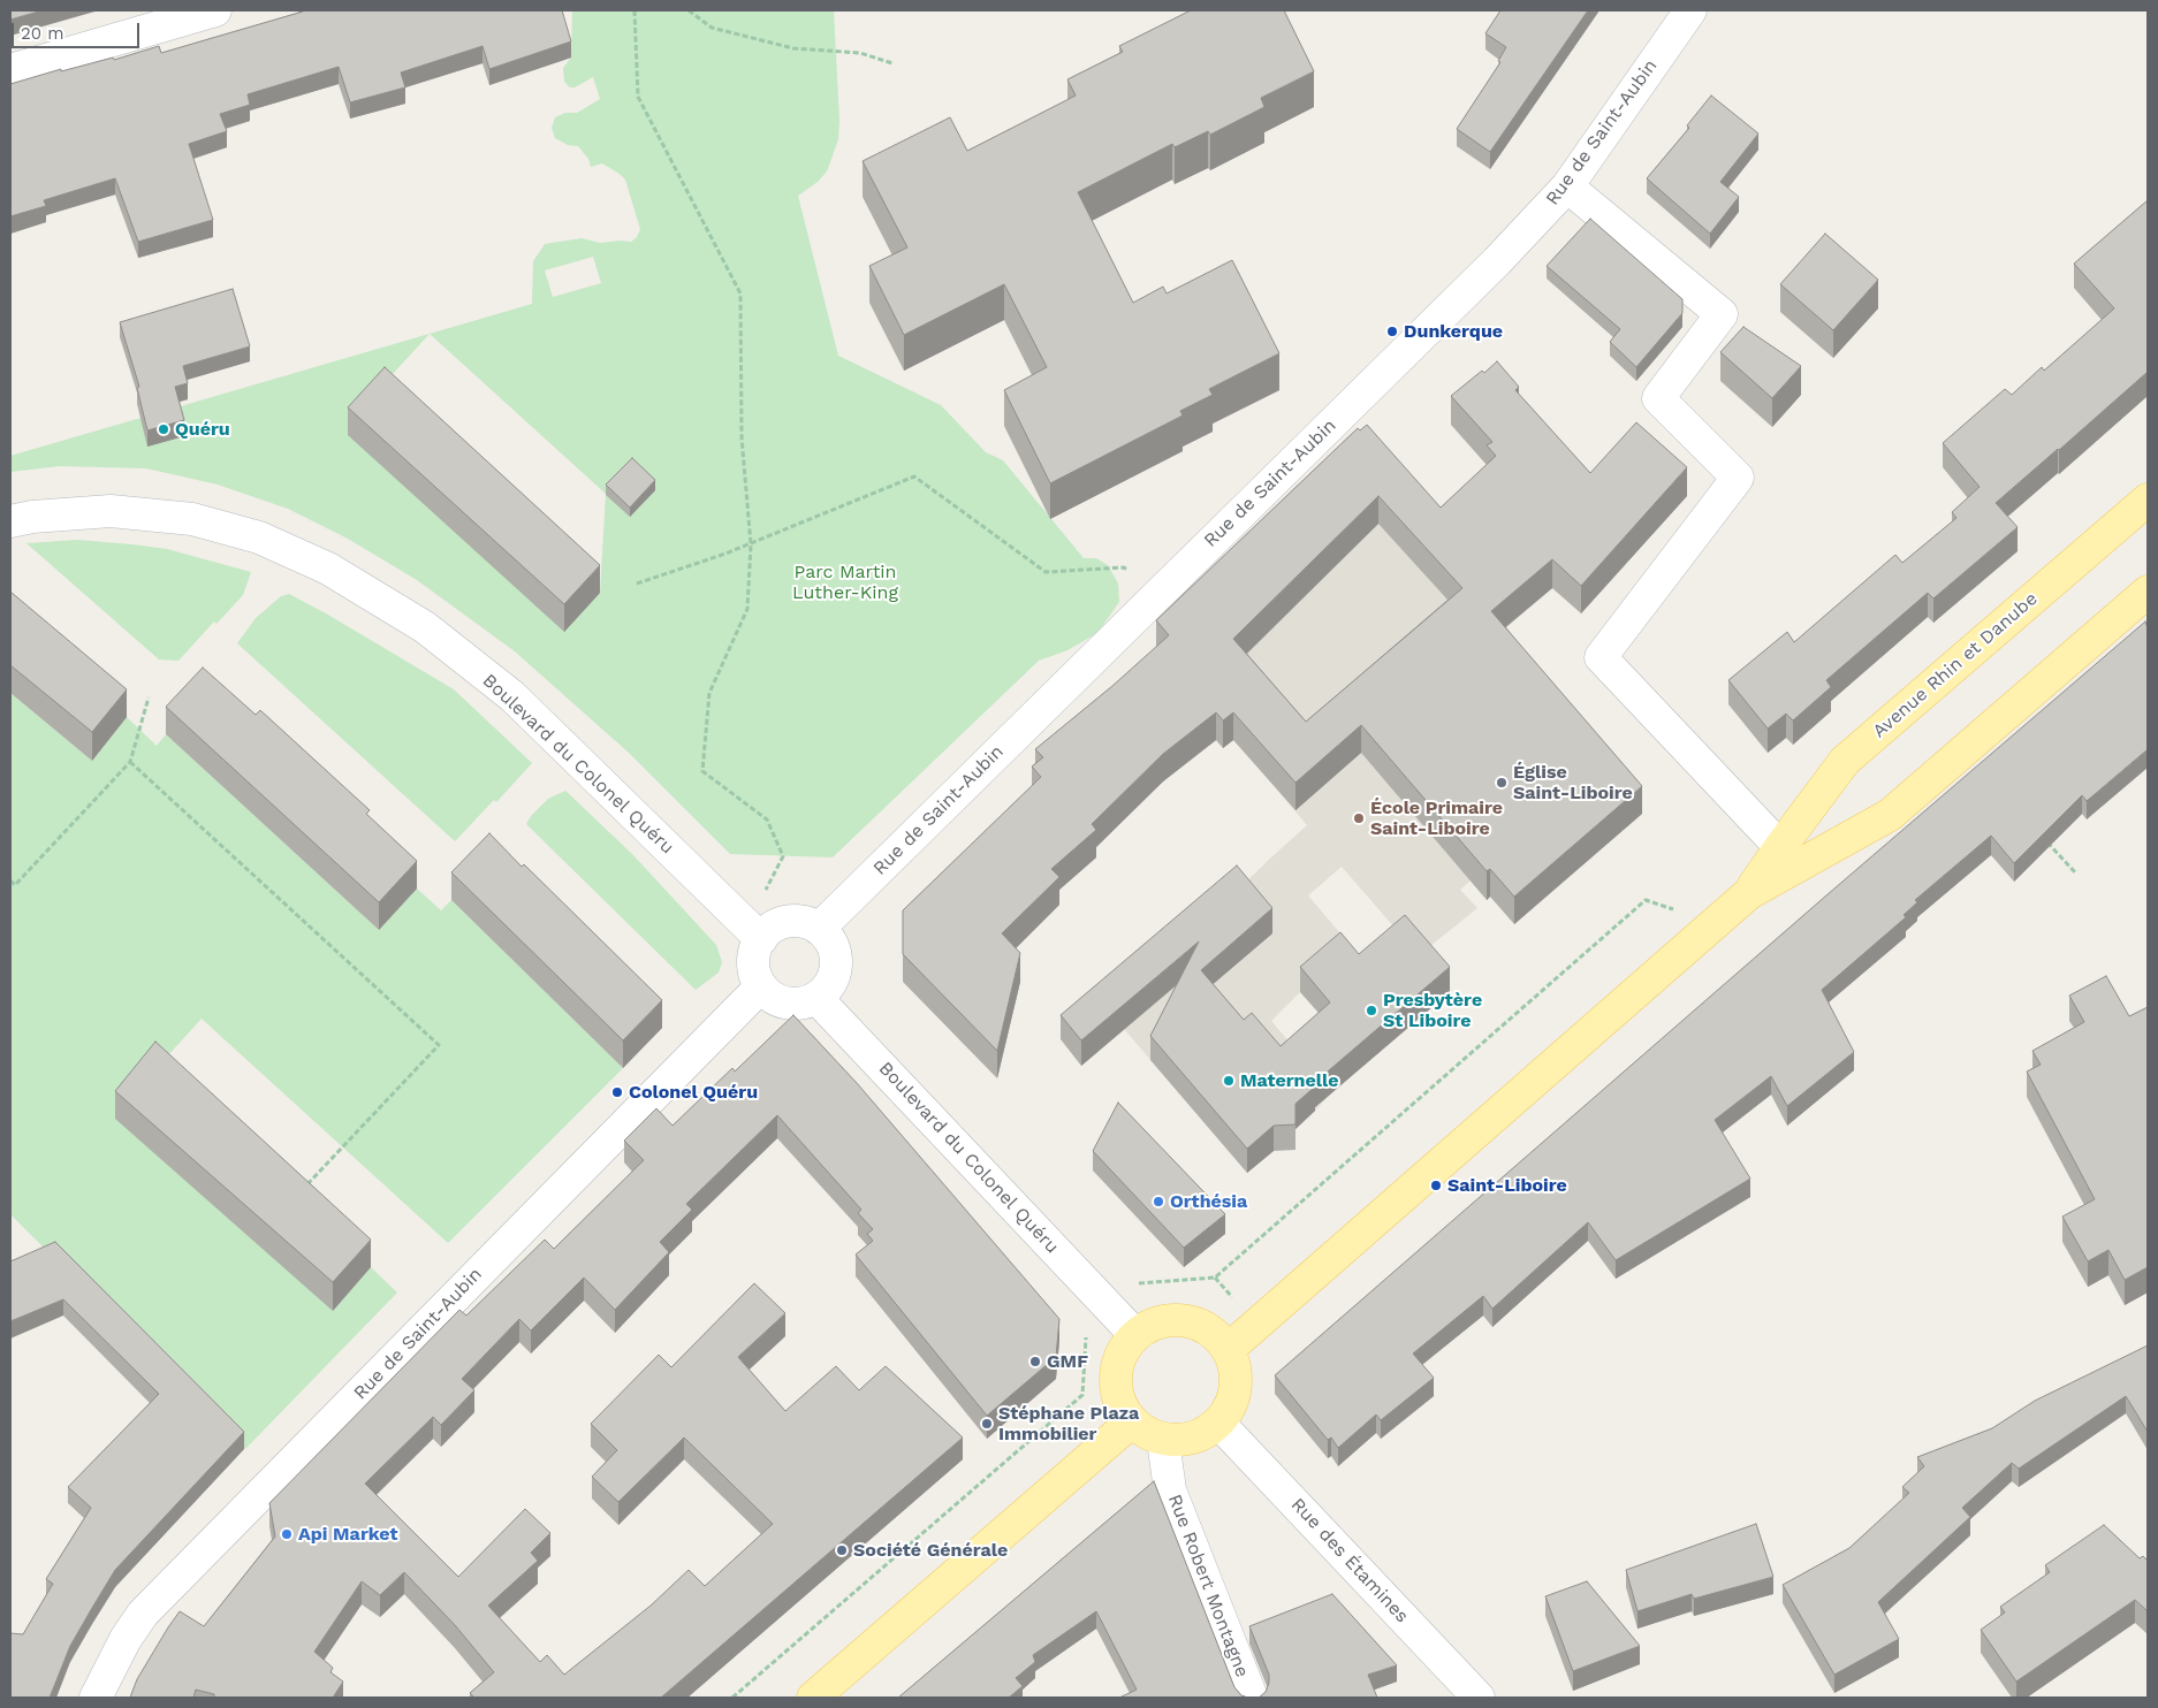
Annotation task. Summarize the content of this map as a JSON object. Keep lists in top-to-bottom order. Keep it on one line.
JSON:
{"streets":{"main road":["Avenue Rhin et Danube"],"street":["Rue de Saint-Aubin","Boulevard du Colonel Quéru","Rue des Étamines","Rue Robert Montagne"]},"crossings":[["Rue de Saint-Aubin","Boulevard du Colonel Quéru"],["Boulevard du Colonel Quéru","Rue des Étamines"],["Boulevard du Colonel Quéru","Rue Robert Montagne"],["Rue des Étamines","Rue Robert Montagne"]],"parks":["Parc Martin Luther-King"],"places":["Dunkerque","Quéru","Église Saint-Liboire","École Primaire Saint-Liboire","Presbytère St Liboire","Maternelle","Colonel Quéru","Saint-Liboire","Orthésia","GMF","Stéphane Plaza Immobilier","Api Market","Société Générale"],"scale_bar":"20 m"}
